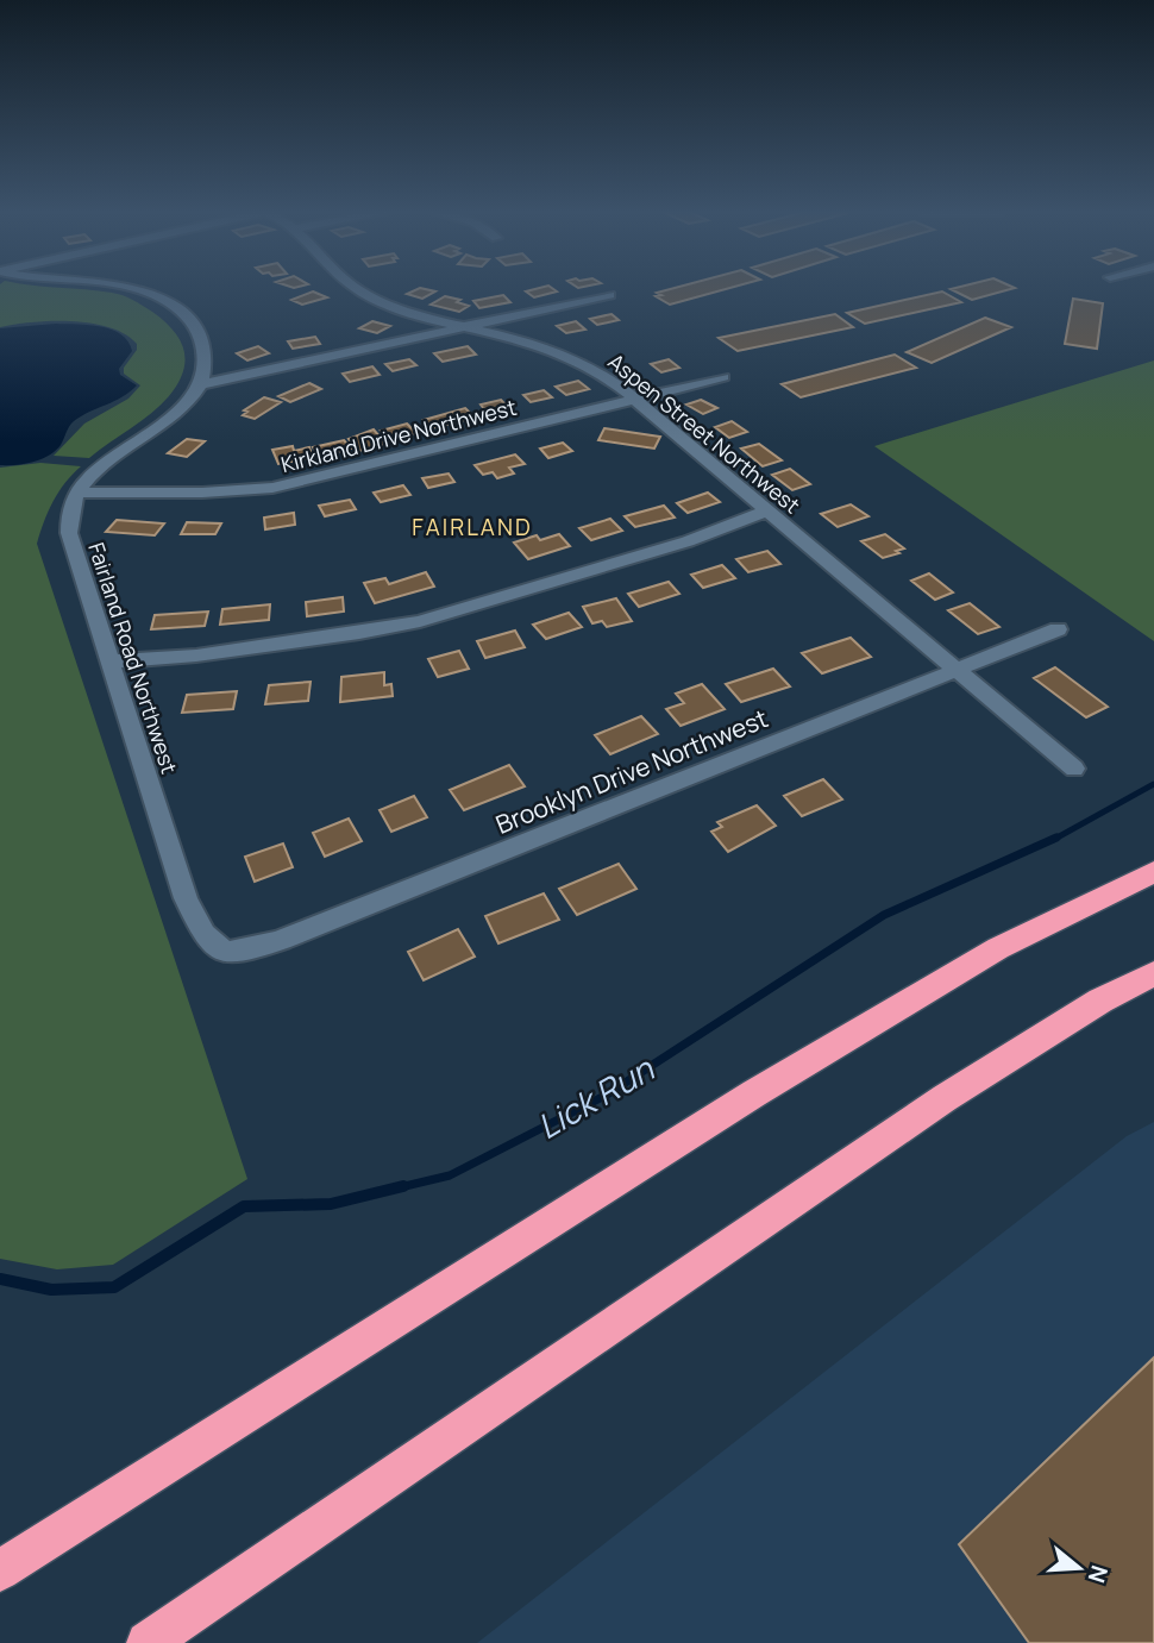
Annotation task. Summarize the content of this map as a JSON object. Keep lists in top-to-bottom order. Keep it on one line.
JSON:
{"streets":{"street":["Aspen Street Northwest","Kirkland Drive Northwest","Fairland Road Northwest","Brooklyn Drive Northwest"]},"crossings":[["Aspen Street Northwest","Kirkland Drive Northwest"],["Aspen Street Northwest","Brooklyn Drive Northwest"],["Kirkland Drive Northwest","Fairland Road Northwest"],["Fairland Road Northwest","Brooklyn Drive Northwest"]],"districts":["FAIRLAND"],"water":["Lick Run"],"north":"right"}
